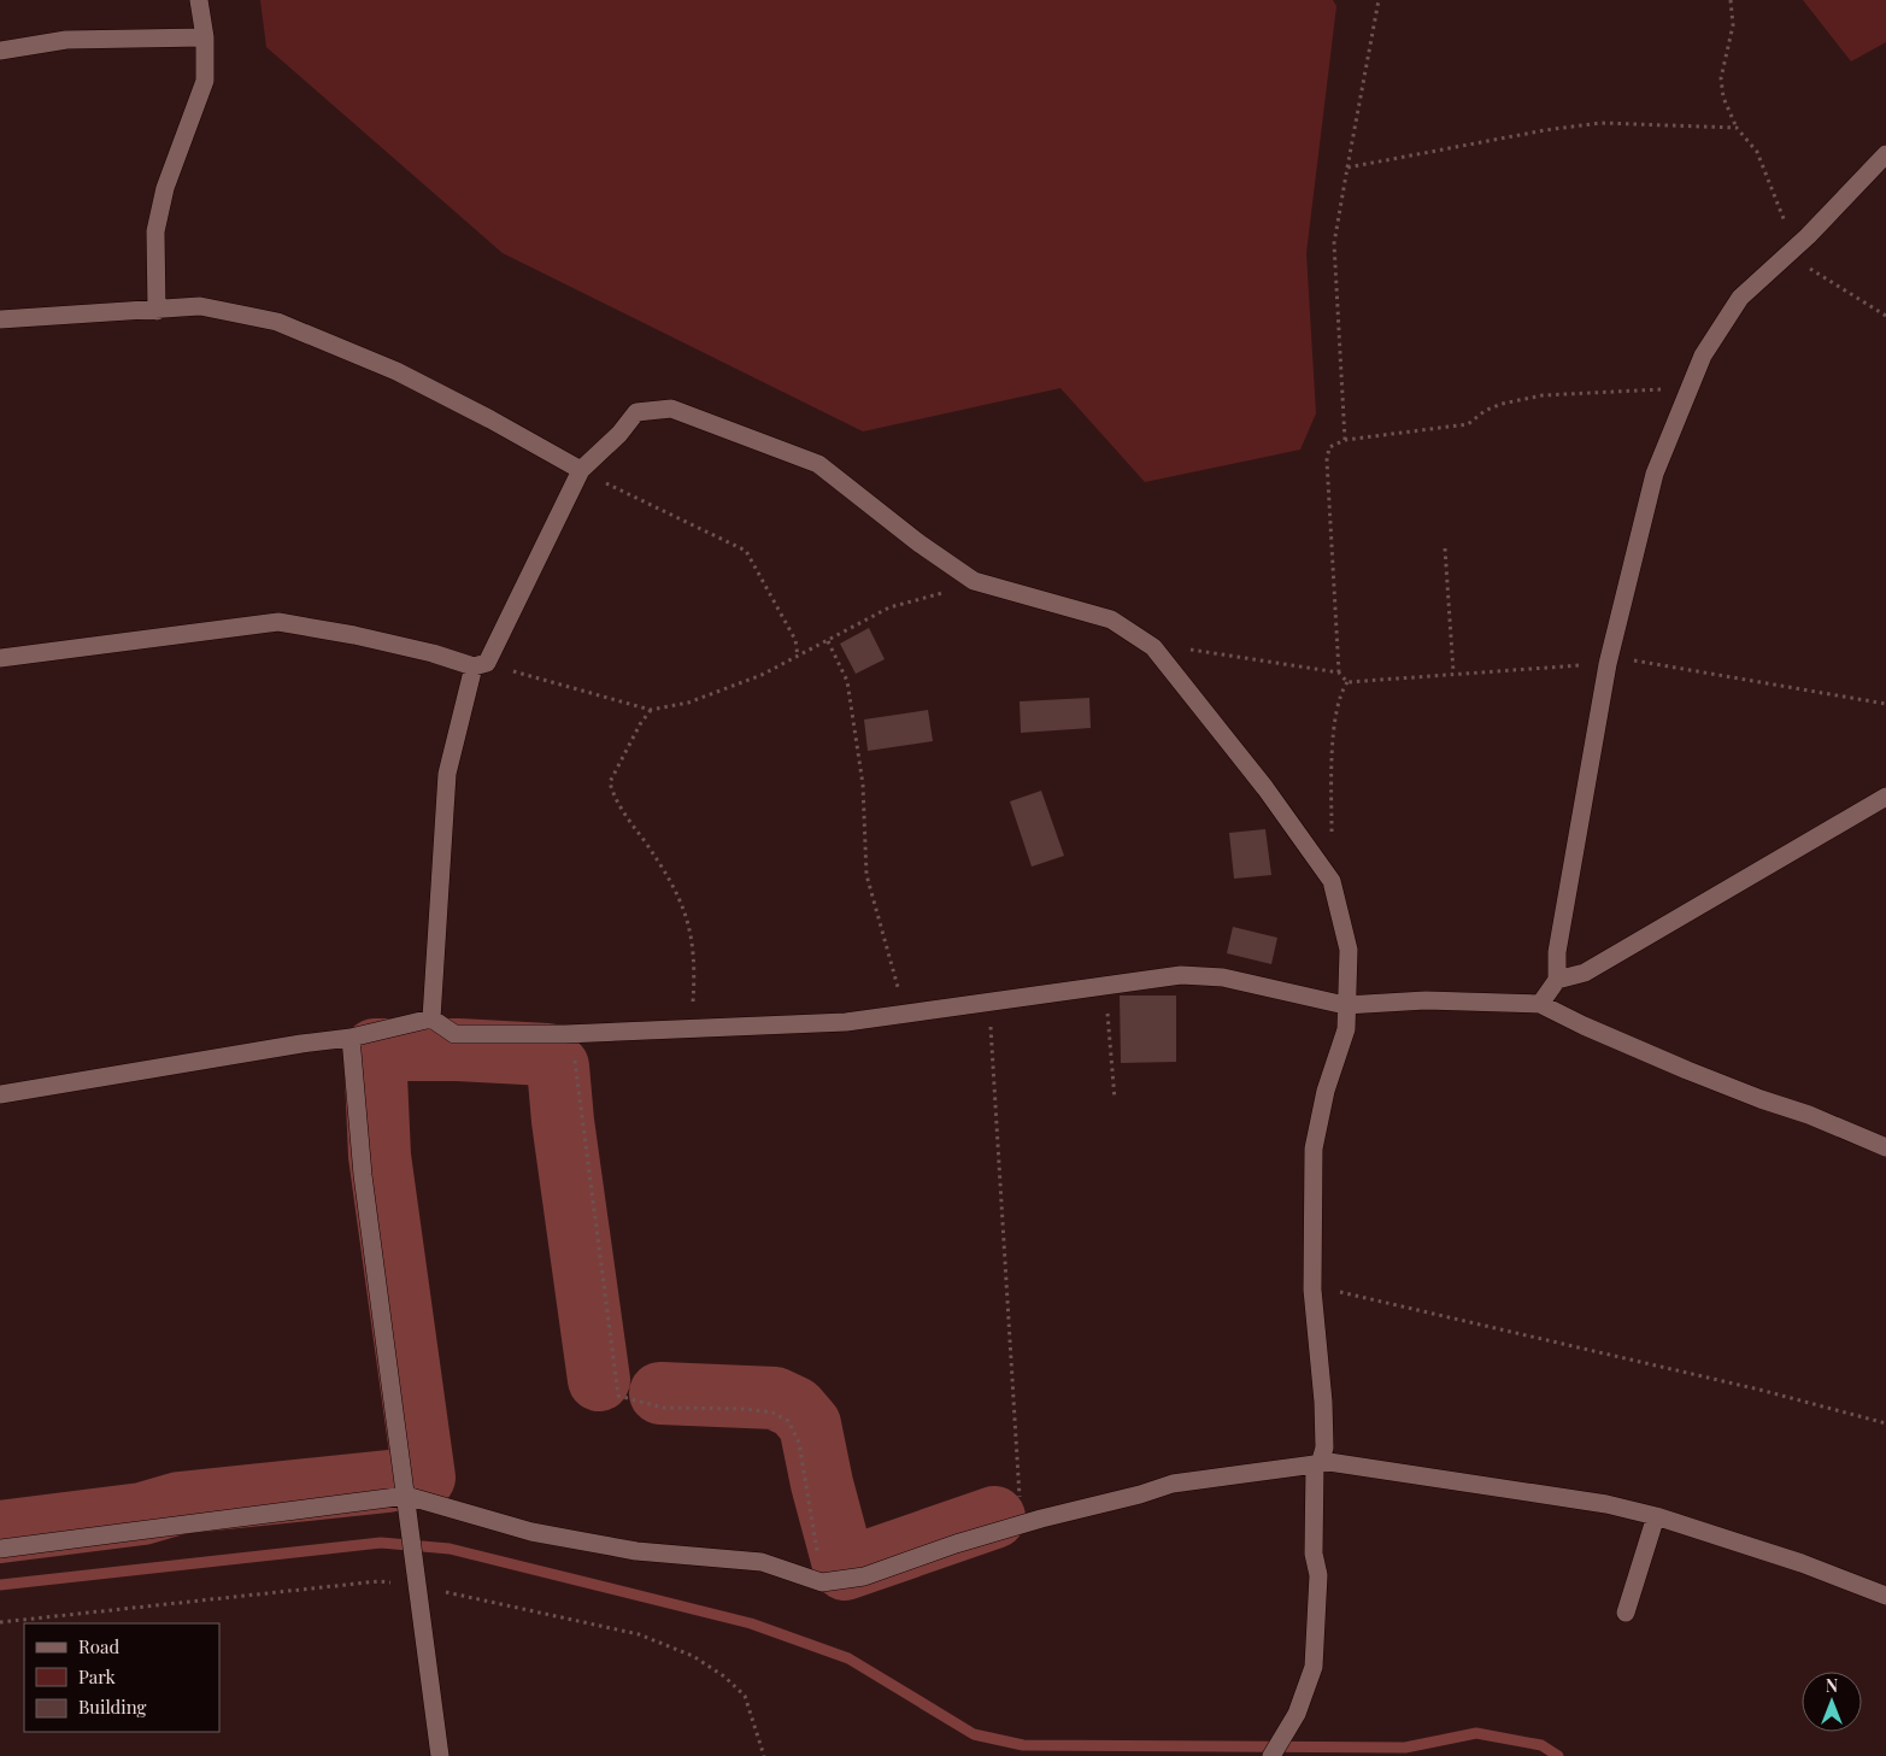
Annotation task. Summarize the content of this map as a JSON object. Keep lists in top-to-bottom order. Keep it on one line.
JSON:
{"legend":["Road","Park","Building"],"north":"top"}
